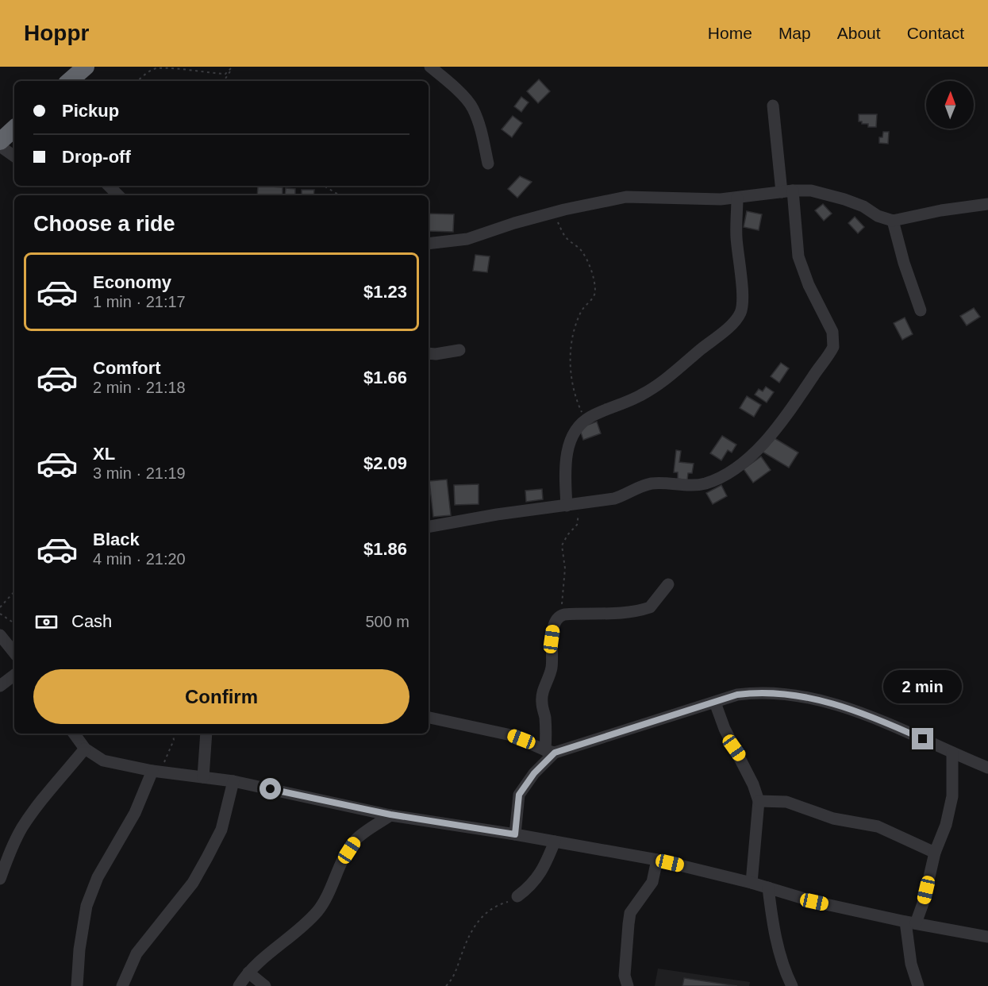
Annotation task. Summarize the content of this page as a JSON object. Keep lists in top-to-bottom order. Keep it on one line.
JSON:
{"north":"top","page":{"header":"Hoppr","nav":["Home","Map","About","Contact"],"banner":["Pickup","Drop-off"],"heading":"Choose a ride","list":[{"name":"Economy","note":"1 min · 21:17","value":"$1.23"},{"name":"Comfort","note":"2 min · 21:18","value":"$1.66"},{"name":"XL","note":"3 min · 21:19","value":"$2.09"},{"name":"Black","note":"4 min · 21:20","value":"$1.86"}],"pay":["Cash","500 m"],"buttons":"Confirm","bubble":"2 min"}}
